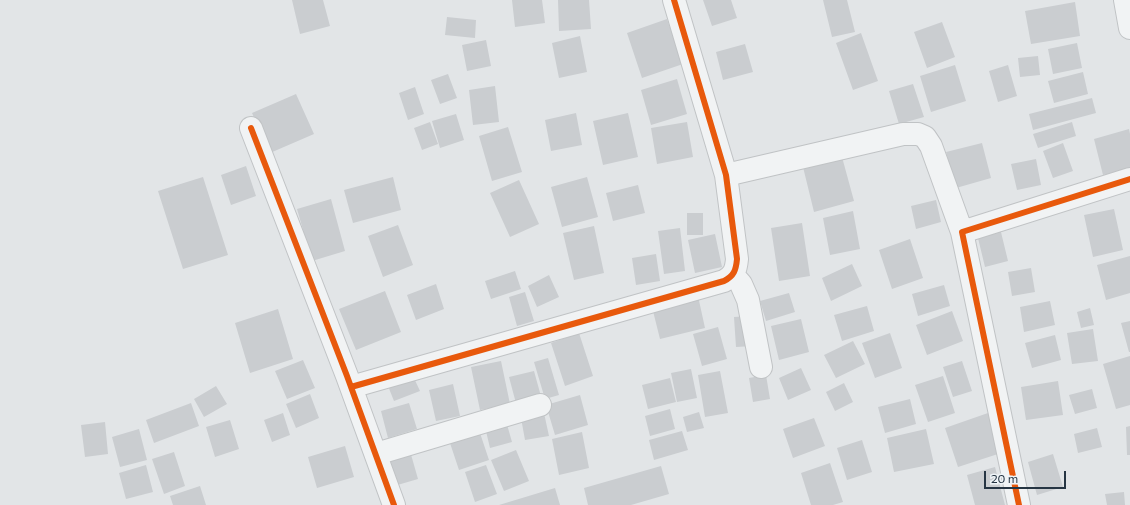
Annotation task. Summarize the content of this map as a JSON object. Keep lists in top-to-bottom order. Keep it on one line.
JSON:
{"scale_bar":"20 m"}
